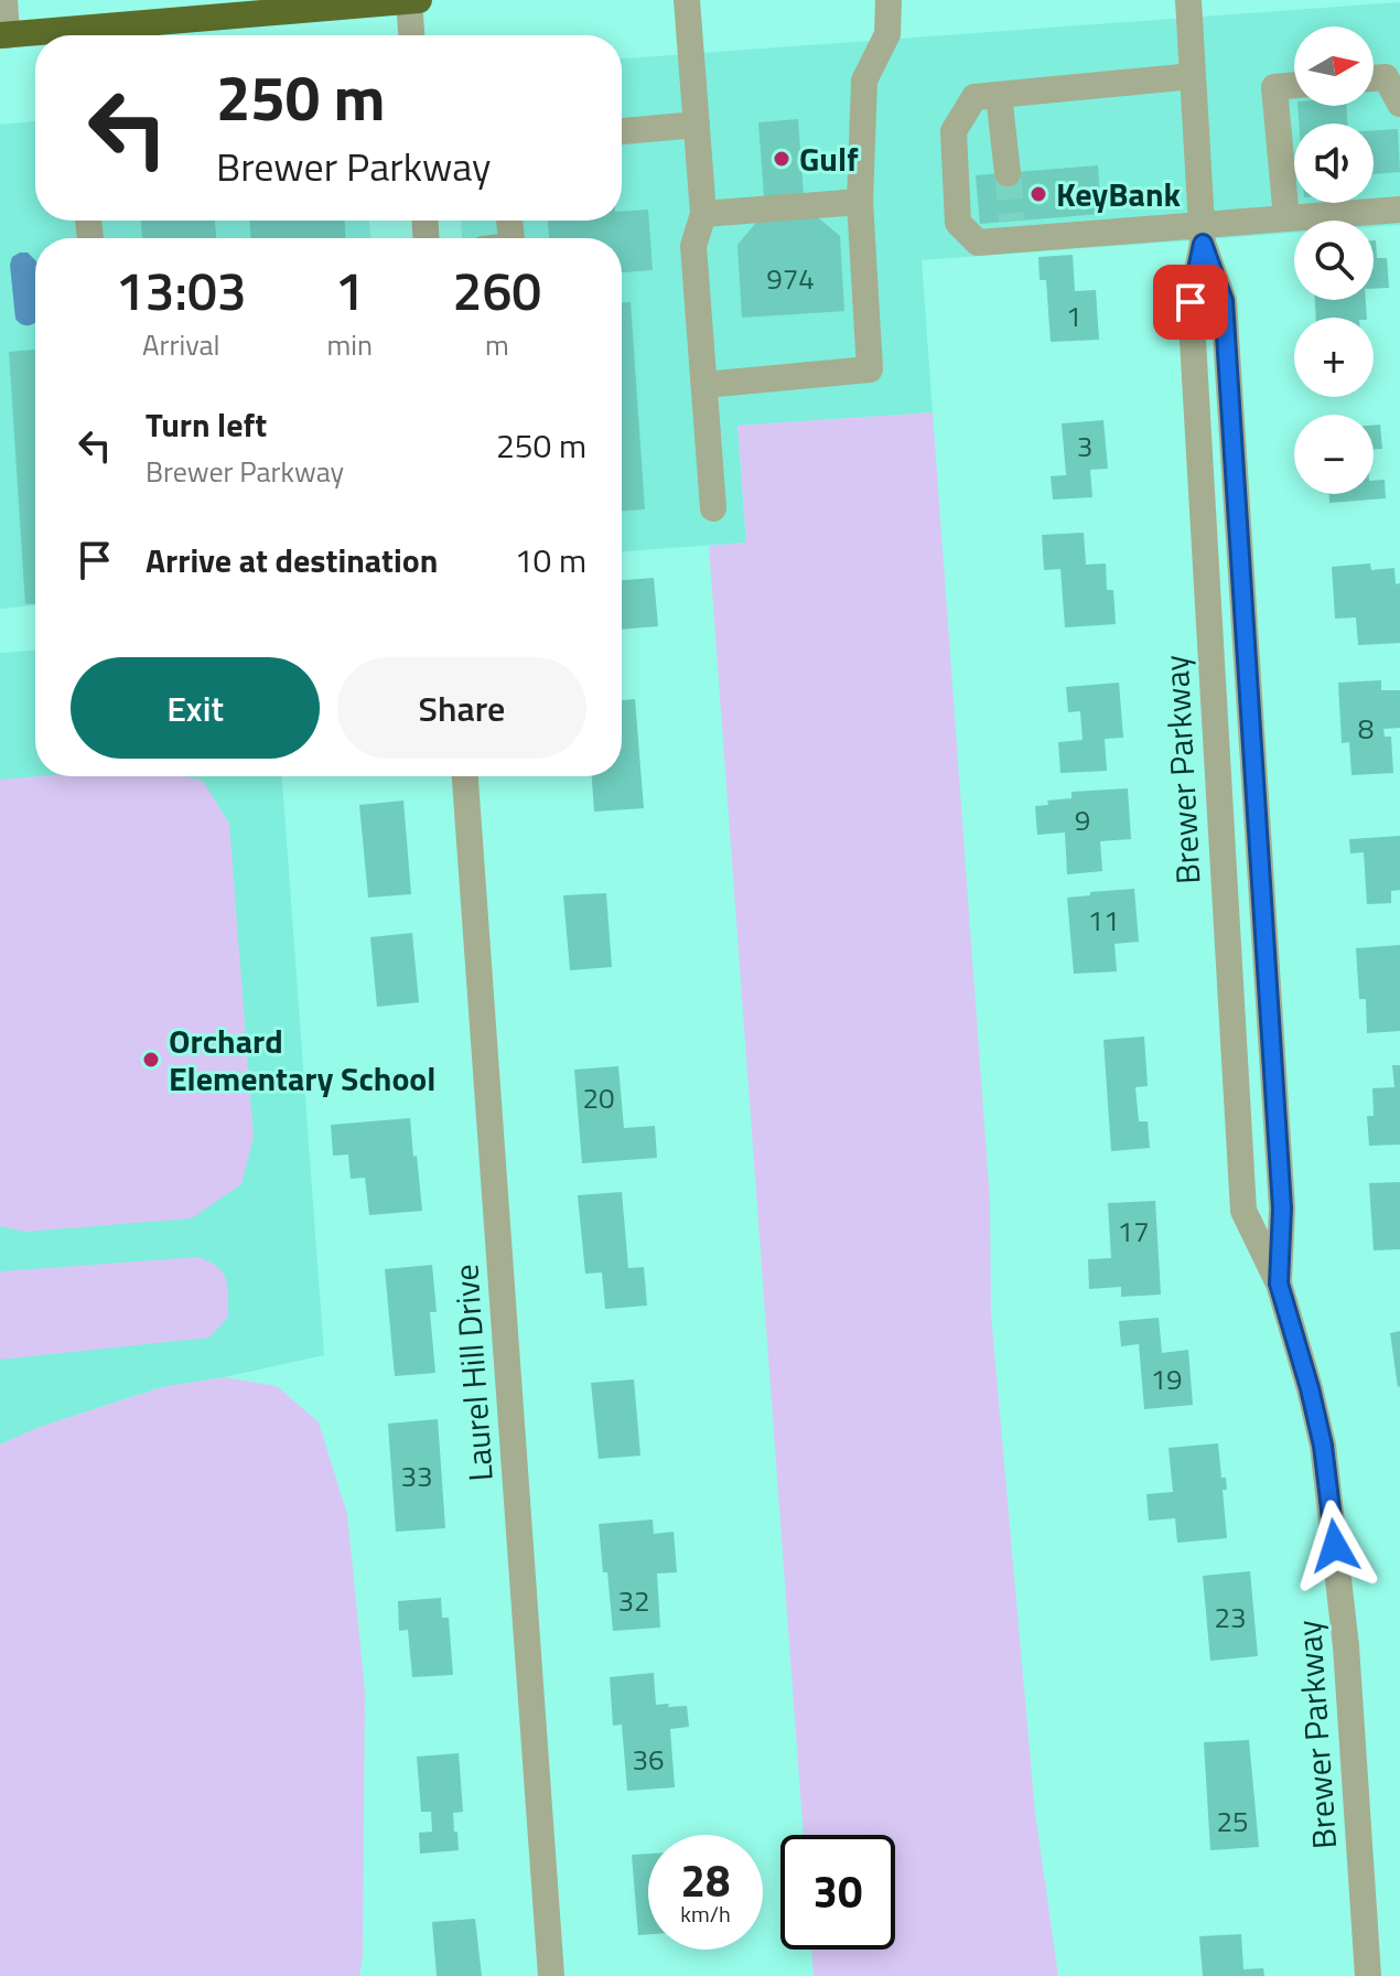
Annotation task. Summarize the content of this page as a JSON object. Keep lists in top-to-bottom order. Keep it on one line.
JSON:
{"streets":{"street":["Brewer Parkway","Laurel Hill Drive"]},"places":["Gulf","KeyBank","Orchard Elementary School"],"house_numbers":["974","1","3","8","9","11","20","17","19","33","32","23","36","25"],"north":"right","page":{"map_buttons":["+","−"],"turn":["250 m","Brewer Parkway"],"eta":["13:03","Arrival","1","min","260","m"],"list":[{"name":"Turn left","note":"Brewer Parkway","value":"250 m"},{"name":"Arrive at destination","value":"10 m"}],"buttons":["Exit","Share"],"speed":"28 km/h","limit":"30"}}
